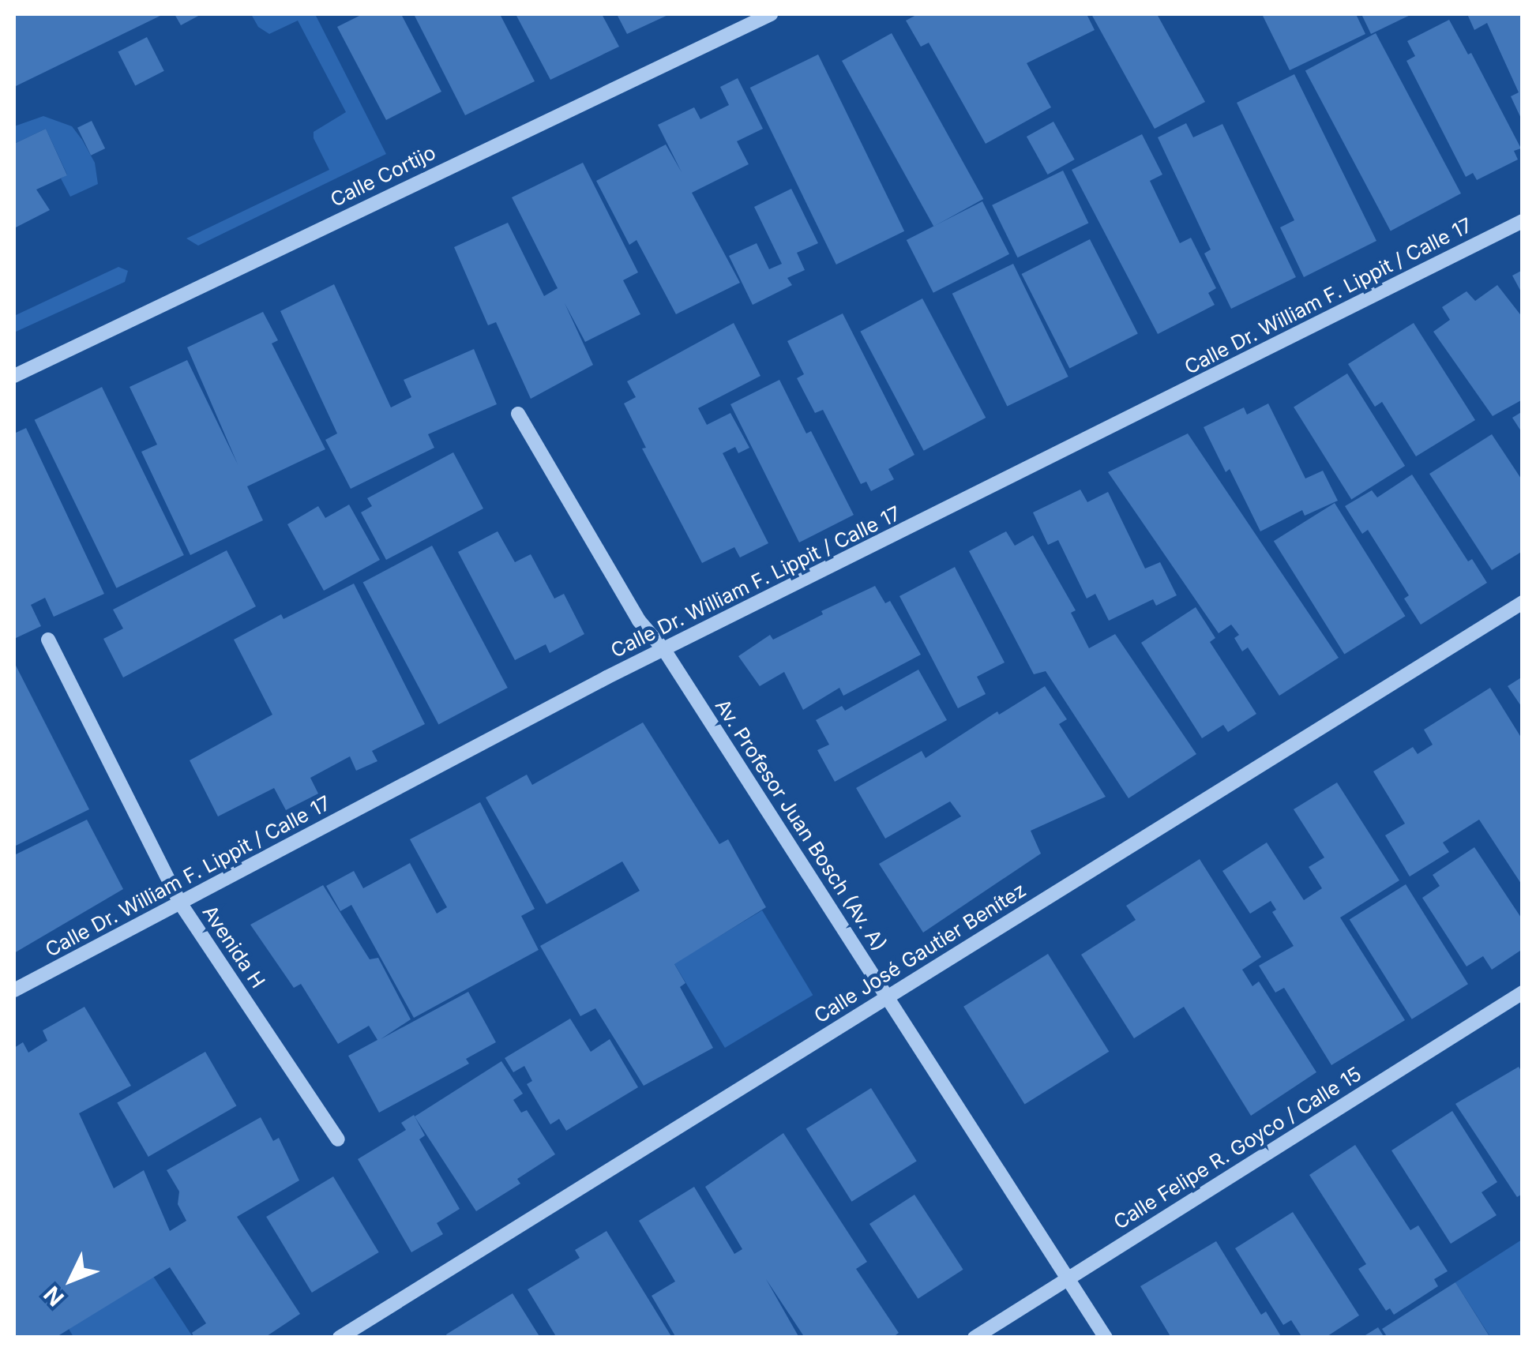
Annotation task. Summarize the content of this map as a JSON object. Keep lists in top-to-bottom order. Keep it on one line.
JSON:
{"streets":{"street":["Calle Cortijo","Calle Dr. William F. Lippit / Calle 17","Av. Profesor Juan Bosch (Av. A)","Avenida H","Calle José Gautier Benítez","Calle Felipe R. Goyco / Calle 15"]},"crossings":[["Calle Dr. William F. Lippit / Calle 17","Av. Profesor Juan Bosch (Av. A)"],["Calle Dr. William F. Lippit / Calle 17","Avenida H"],["Av. Profesor Juan Bosch (Av. A)","Calle José Gautier Benítez"],["Av. Profesor Juan Bosch (Av. A)","Calle Felipe R. Goyco / Calle 15"]],"north":"bottom left"}
